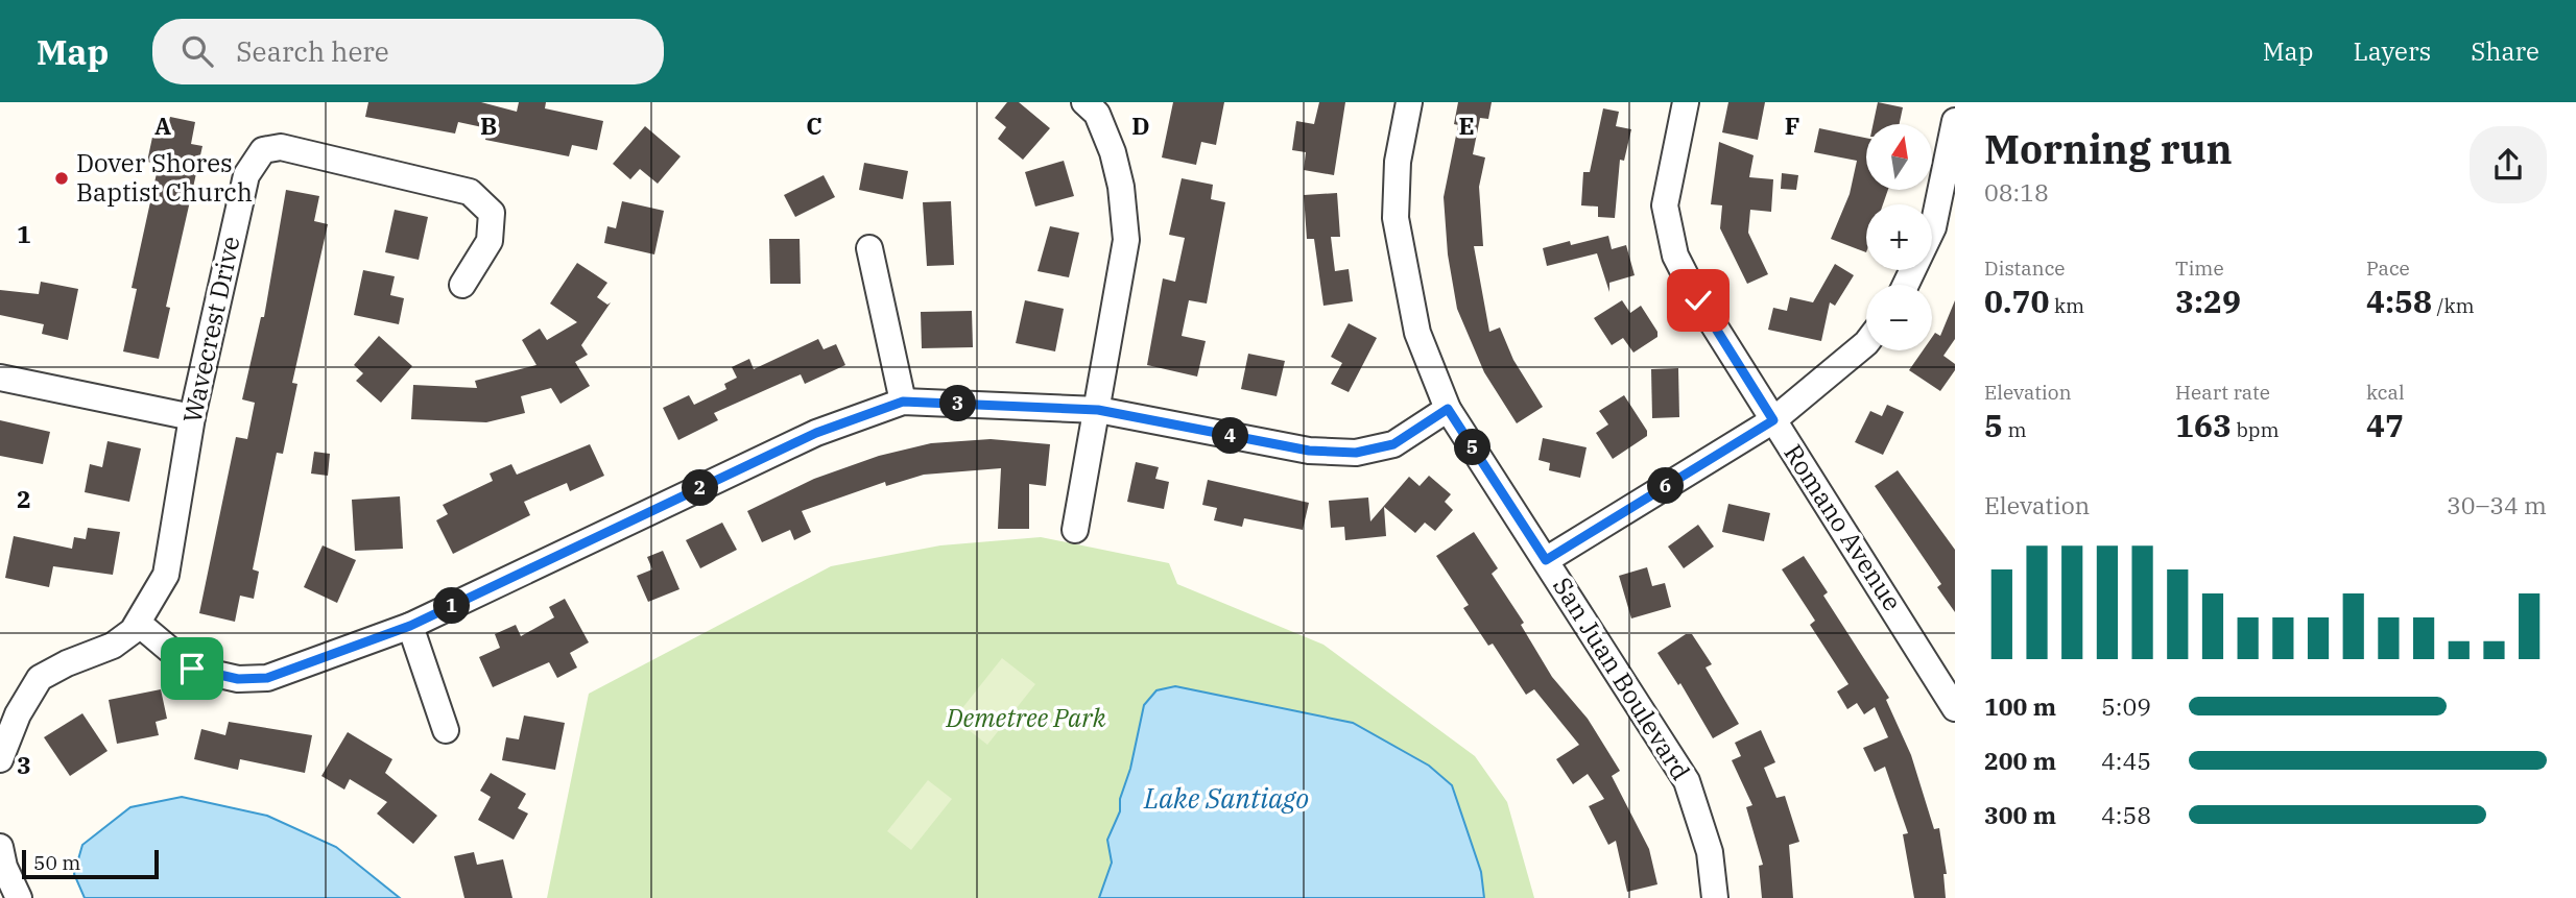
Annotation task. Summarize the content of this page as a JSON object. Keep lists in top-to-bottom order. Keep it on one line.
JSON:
{"streets":{"street":["Wavecrest Drive","Romano Avenue","San Juan Boulevard"]},"water":["Lake Santiago"],"parks":["Demetree Park"],"places":["Dover Shores Baptist Church"],"scale_bar":"50 m","north":"top","page":{"header":"Map","search":"Search here","nav":["Map","Layers","Share"],"heading":["Morning run","08:18"],"map_buttons":["+","−"],"stats":[["Distance","0.70 km"],["Time","3:29"],["Pace","4:58 /km"],["Elevation","5 m"],["Heart rate","163 bpm"],["kcal","47"]],"pins":["3","4","5","6","2","1"],"chart":["Elevation","30–34 m"],"list":[{"name":"100 m","note":"5:09"},{"name":"200 m","note":"4:45"},{"name":"300 m","note":"4:58"}],"scale":"50 m"},"grid":{"columns":["A","B","C","D","E","F"],"rows":["1","2","3"]}}
